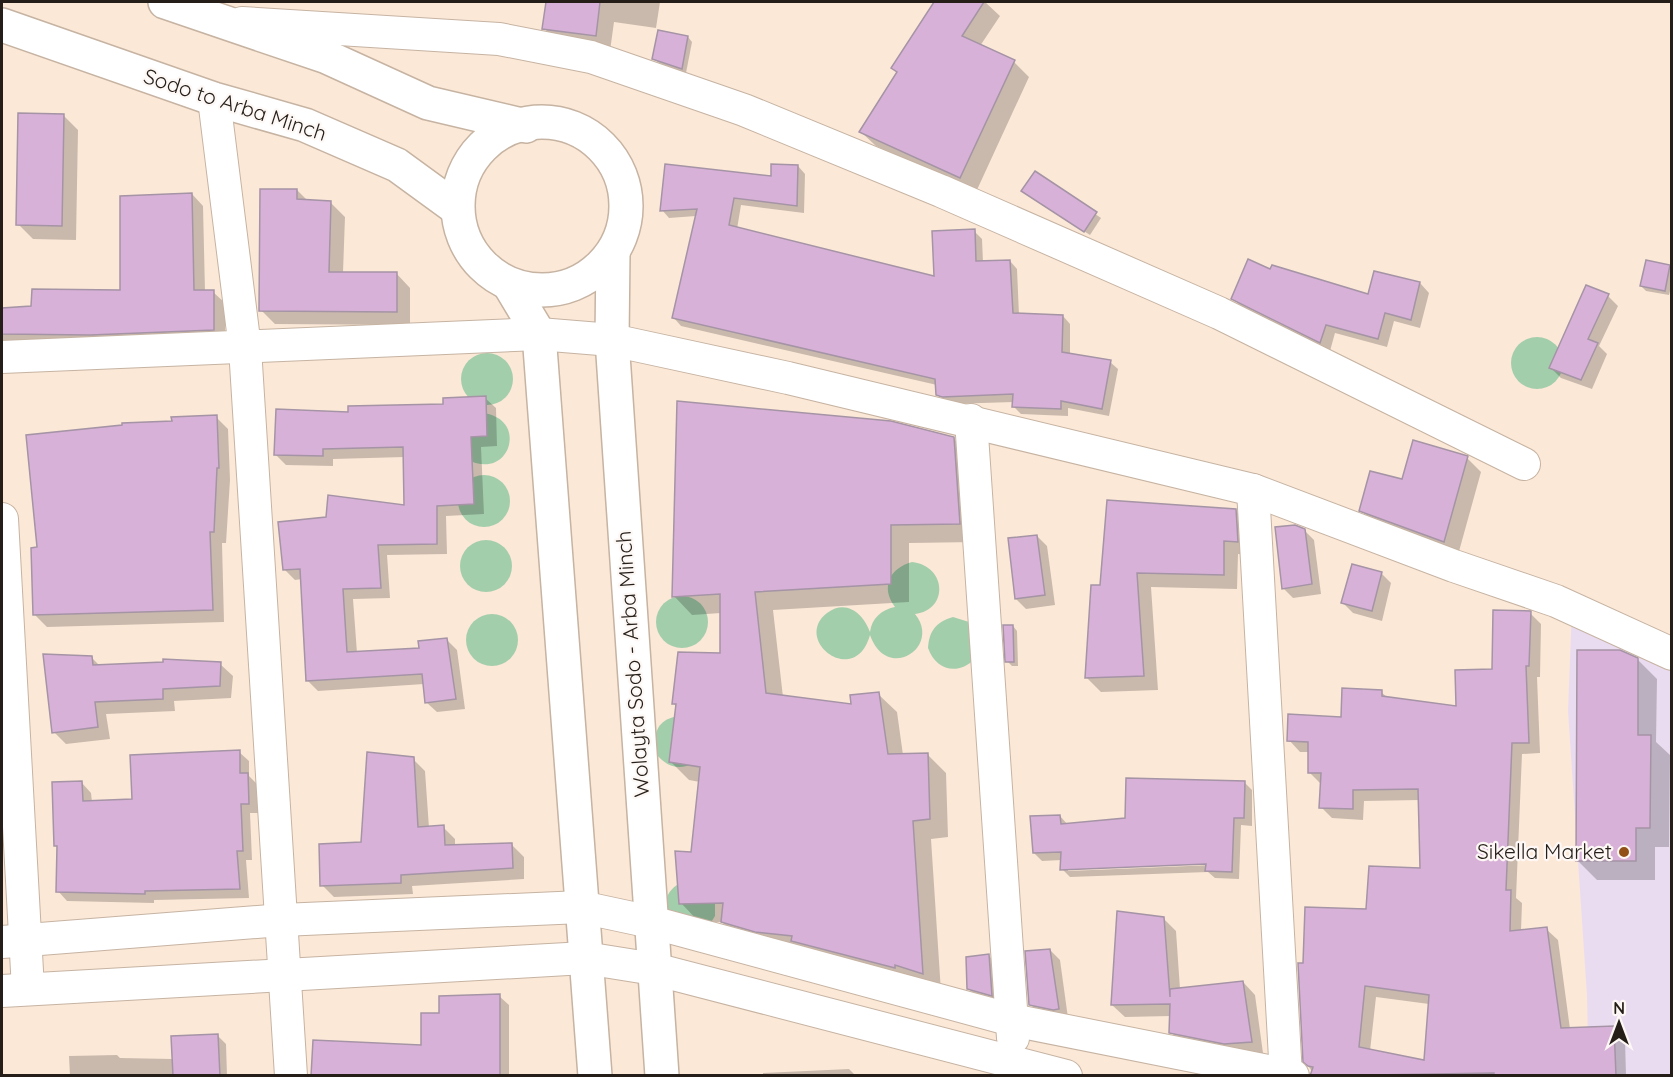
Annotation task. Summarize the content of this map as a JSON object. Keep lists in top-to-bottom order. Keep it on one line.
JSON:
{"streets":{"highway":["Sodo to Arba Minch","Wolayta Sodo - Arba Minch"]},"crossings":[["Sodo to Arba Minch","Wolayta Sodo - Arba Minch"]],"places":["Sikella Market"],"north":"top"}
